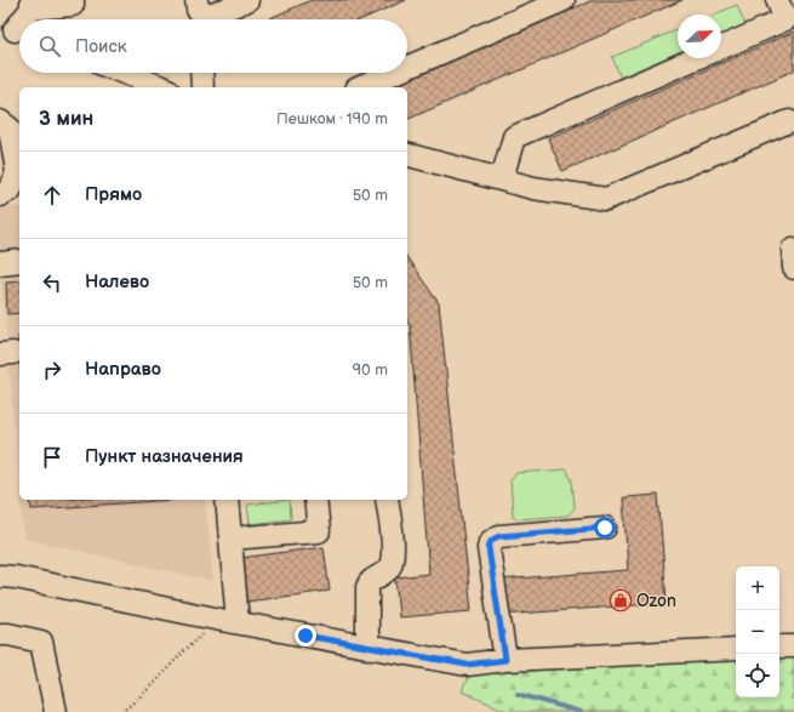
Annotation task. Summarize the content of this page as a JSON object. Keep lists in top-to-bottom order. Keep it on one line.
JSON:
{"places":{"shop":["Ozon"]},"north":"top right","page":{"search":"Поиск","heading":["3 мин","Пешком · 190 m"],"list":[["Прямо","50 m"],["Налево","50 m"],["Направо","90 m"],"Пункт назначения"],"map_buttons":["+","−"]}}
